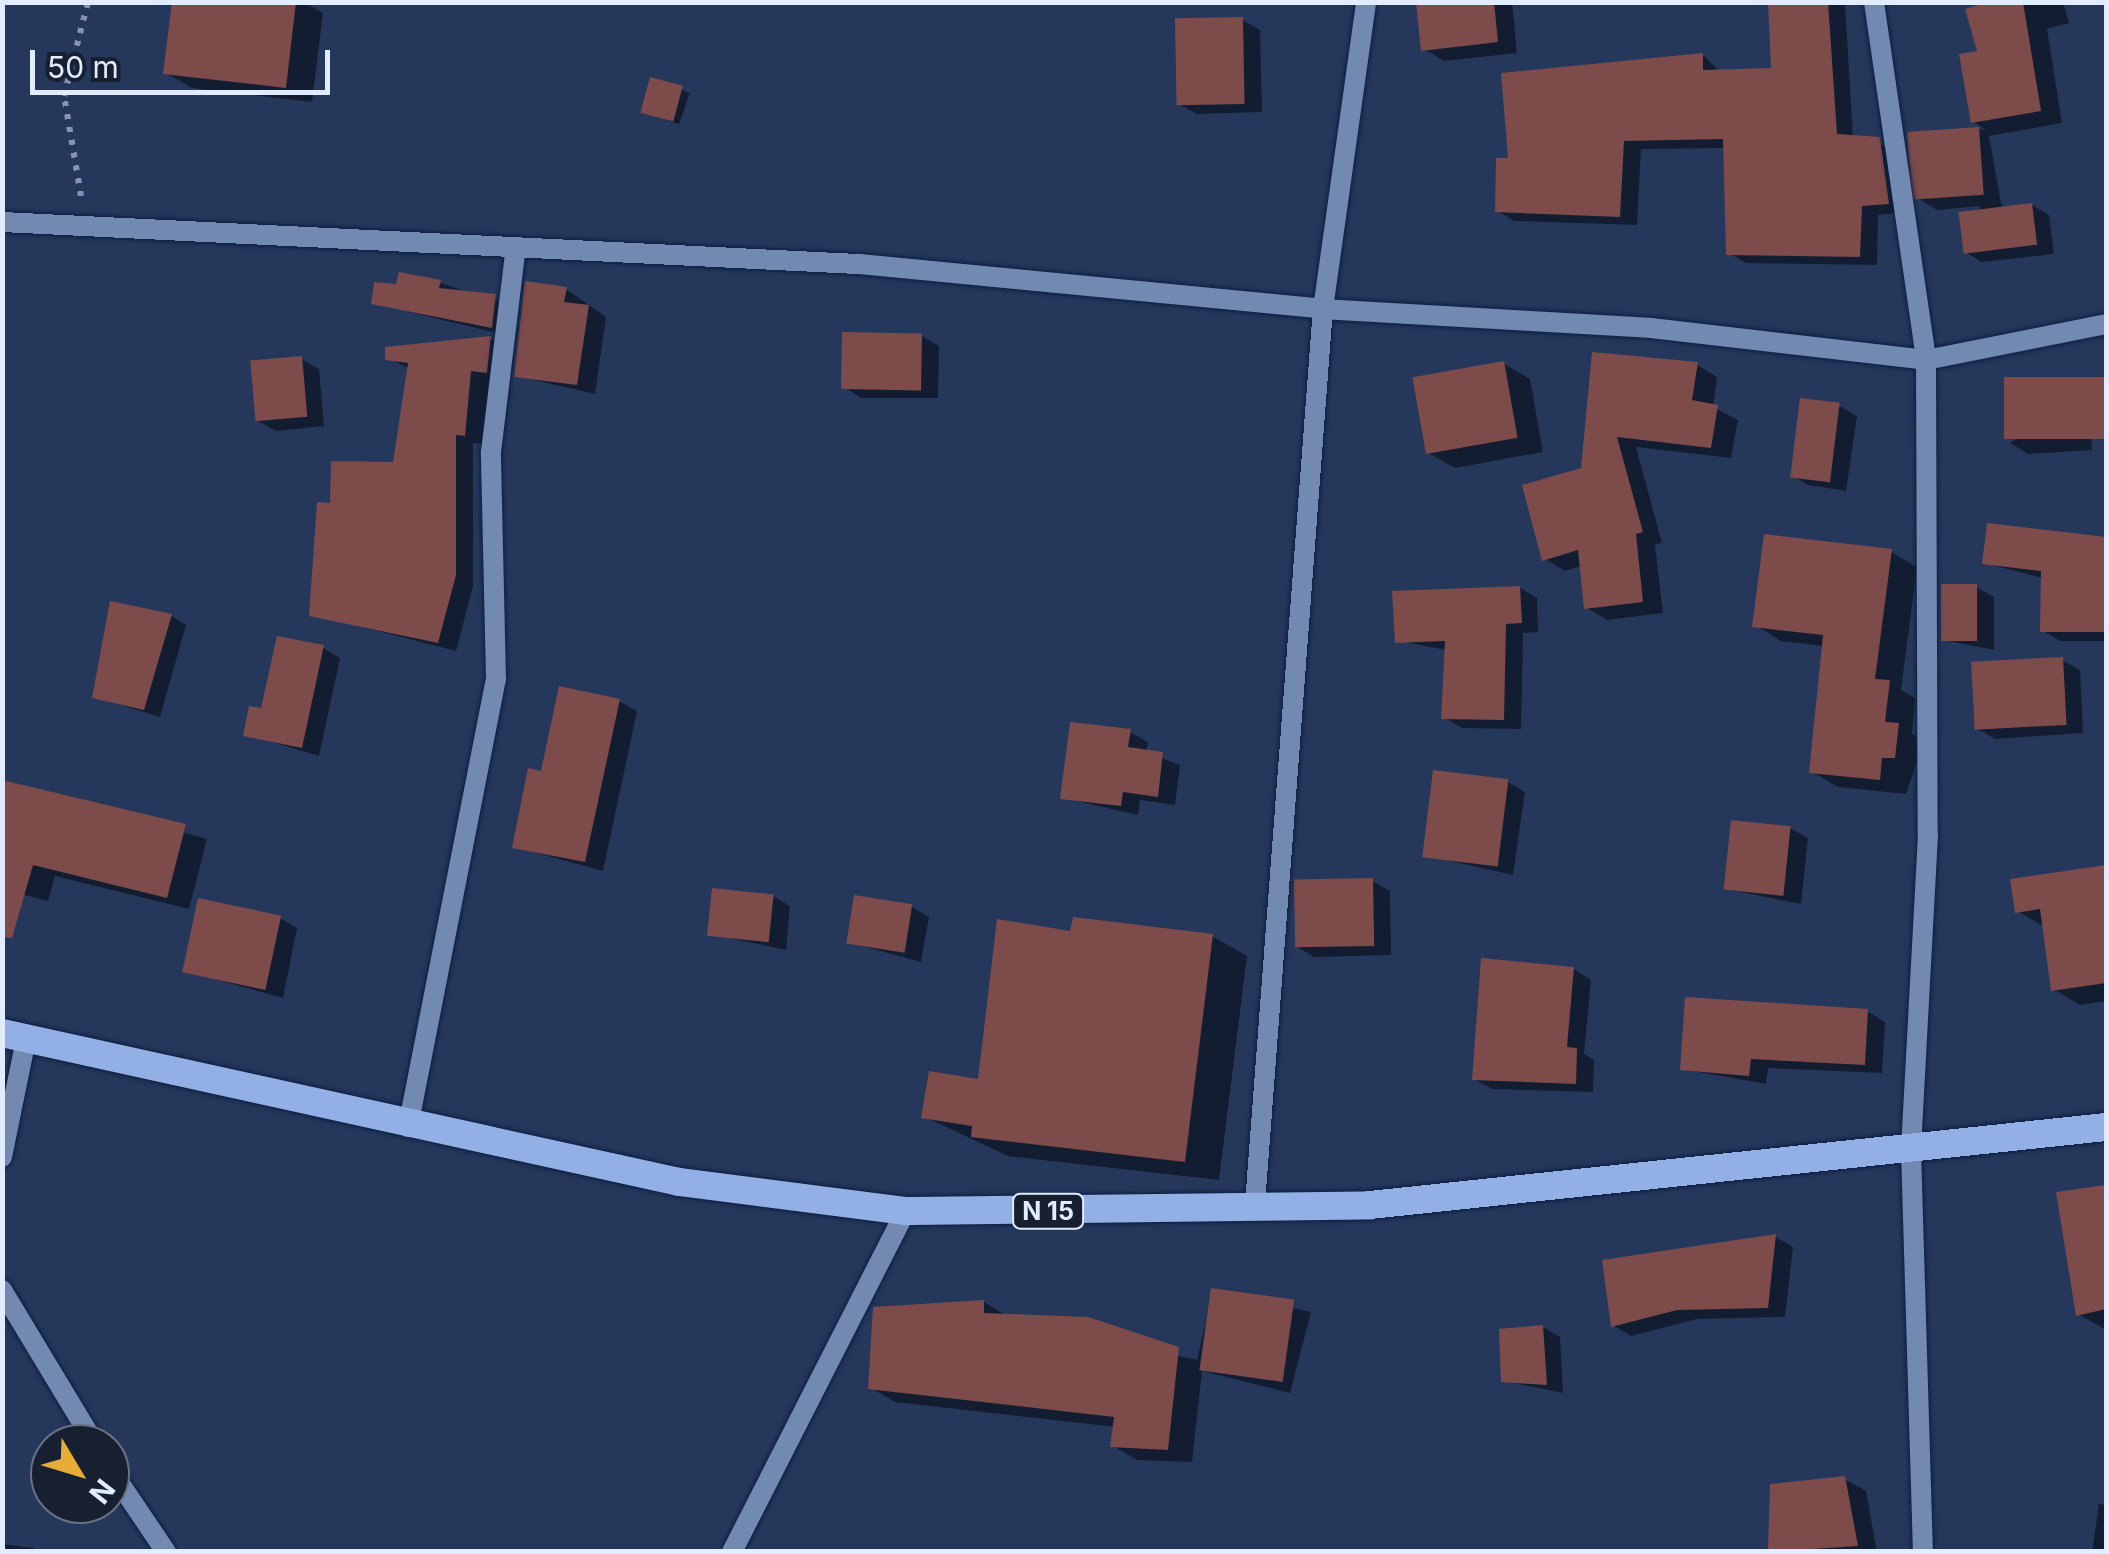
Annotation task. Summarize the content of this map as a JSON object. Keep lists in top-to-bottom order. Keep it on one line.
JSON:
{"streets":{"highway":["N 15"]},"scale_bar":"50 m","north":"bottom right"}
